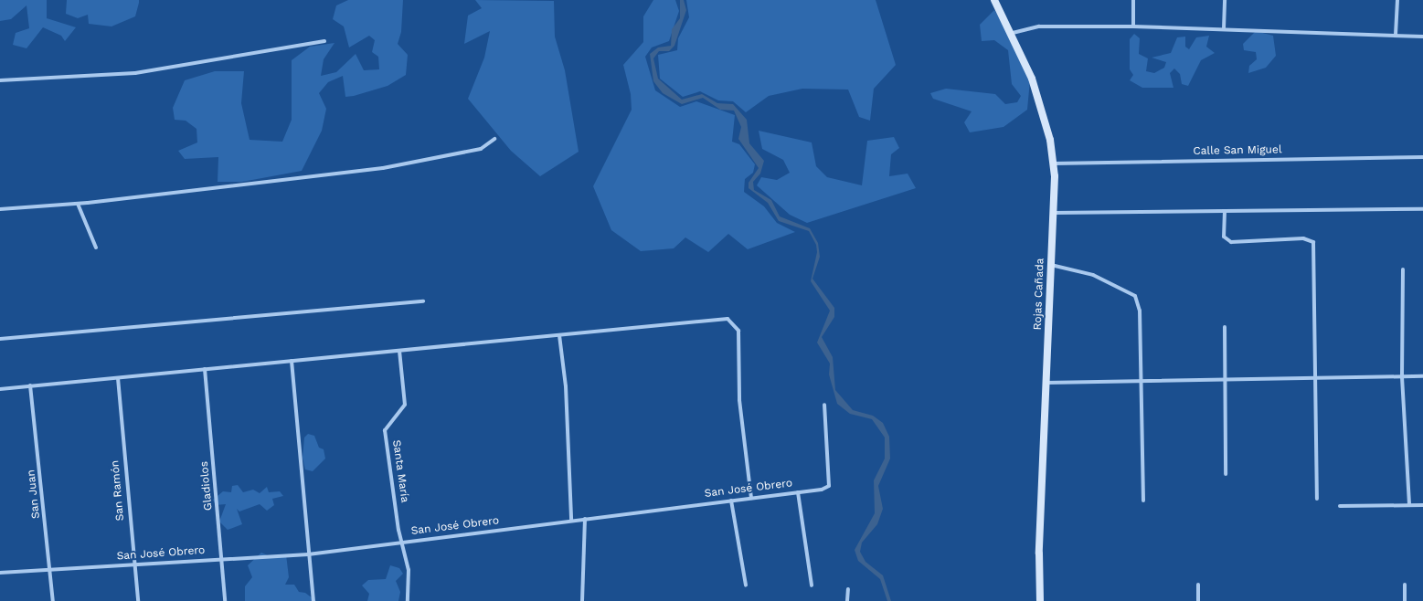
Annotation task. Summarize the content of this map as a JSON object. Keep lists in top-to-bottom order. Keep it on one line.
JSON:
{"streets":{"main road":["Rojas Cañada"],"street":["Calle San Miguel","Santa María","Gladiolos","San José Obrero","San Ramón","San Juan"]},"crossings":[["Calle San Miguel","Rojas Cañada"],["Santa María","San José Obrero"],["Gladiolos","San José Obrero"],["San José Obrero","San Ramón"],["San José Obrero","San Juan"]]}
